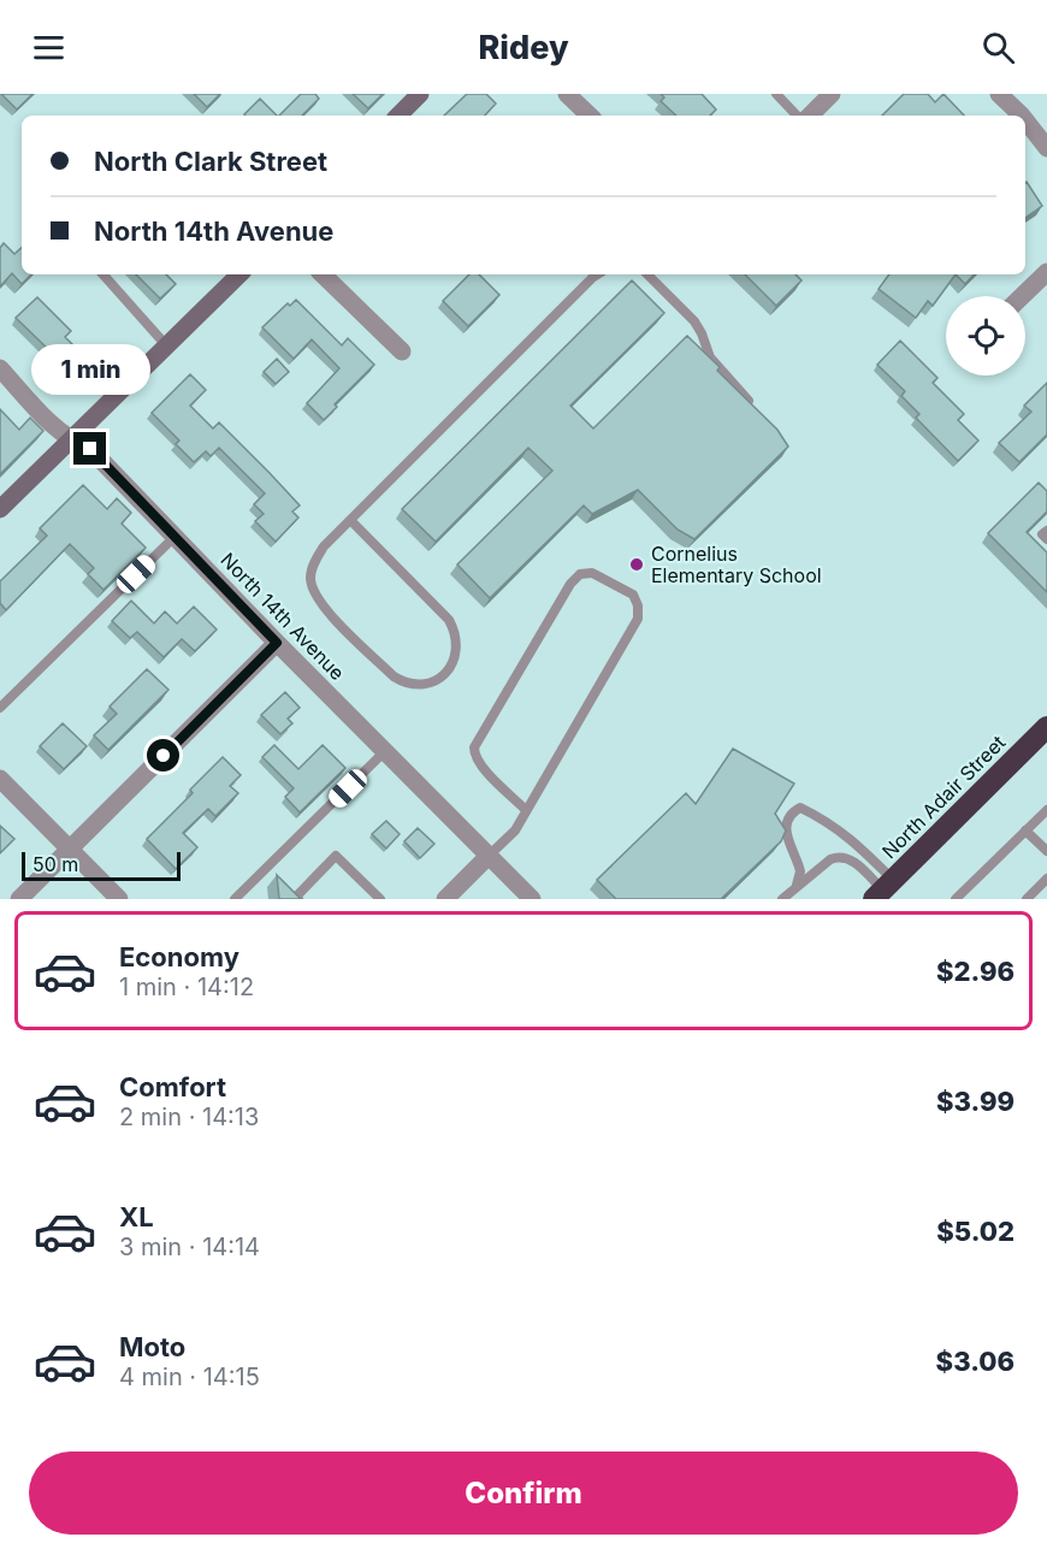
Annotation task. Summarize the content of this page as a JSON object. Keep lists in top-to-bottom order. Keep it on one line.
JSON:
{"streets":{"highway":["North Adair Street"],"street":["North 14th Avenue"]},"places":["Cornelius Elementary School"],"scale_bar":"50 m","page":{"header":"Ridey","banner":["North Clark Street","North 14th Avenue"],"bubble":"1 min","scale":"50 m","list":[{"name":"Economy","note":"1 min · 14:12","value":"$2.96"},{"name":"Comfort","note":"2 min · 14:13","value":"$3.99"},{"name":"XL","note":"3 min · 14:14","value":"$5.02"},{"name":"Moto","note":"4 min · 14:15","value":"$3.06"}],"buttons":"Confirm"}}
